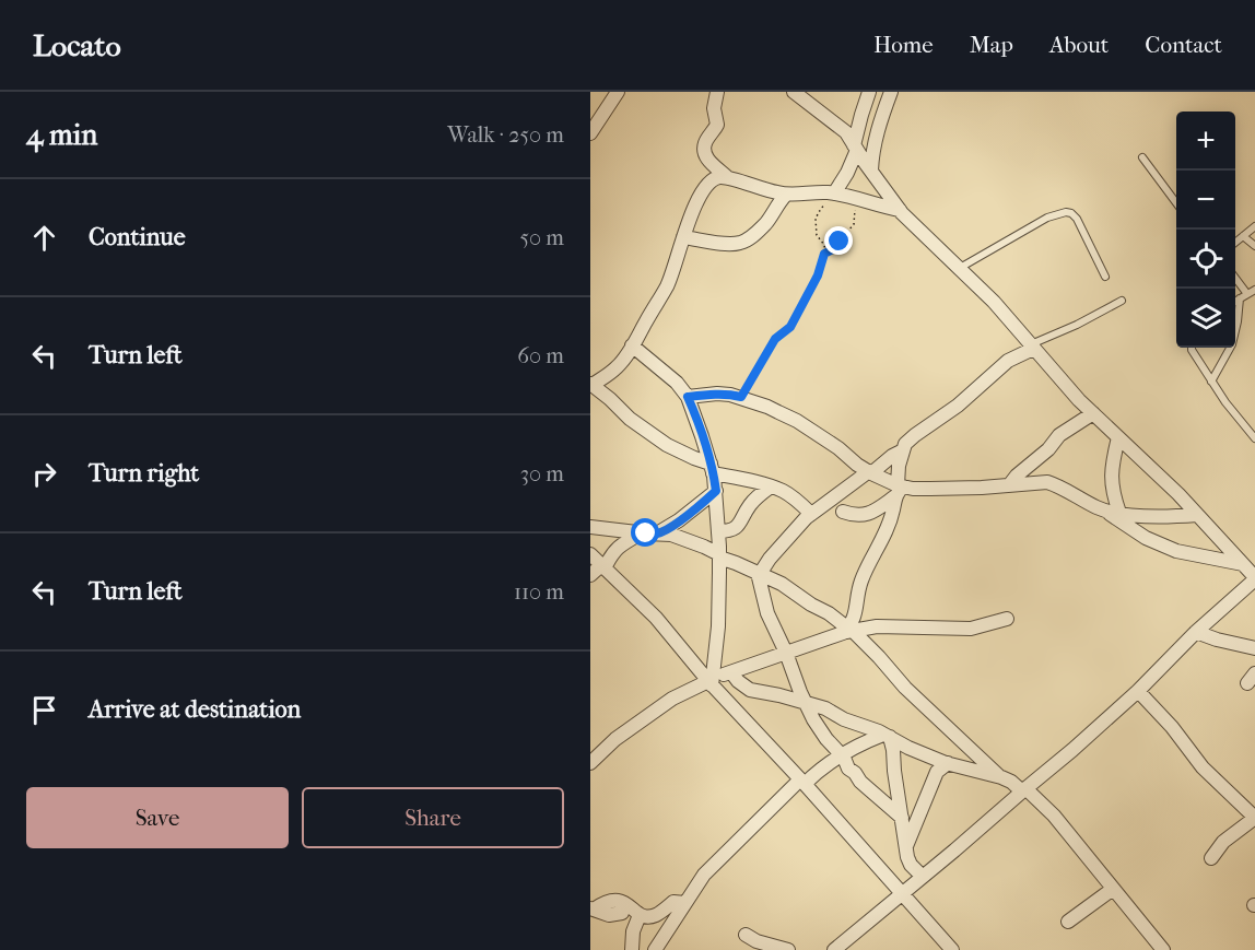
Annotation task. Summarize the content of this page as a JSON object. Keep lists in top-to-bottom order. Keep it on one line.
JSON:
{"page":{"header":"Locato","nav":["Home","Map","About","Contact"],"heading":["4 min","Walk · 250 m"],"map_buttons":["+","−"],"list":[["Continue","50 m"],["Turn left","60 m"],["Turn right","30 m"],["Turn left","110 m"],"Arrive at destination"],"buttons":["Save","Share"]}}
